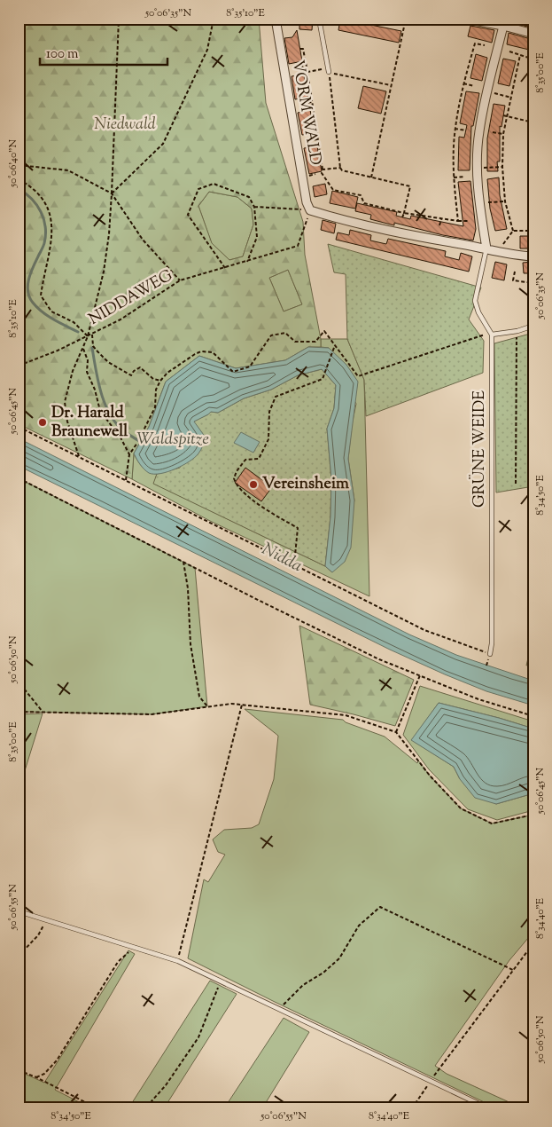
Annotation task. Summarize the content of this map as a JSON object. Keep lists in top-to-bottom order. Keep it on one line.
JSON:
{"streets":{"street":["VORM WALD"],"lane":["GRÜNE WEIDE"],"path":["NIDDAWEG"]},"crossings":[["VORM WALD","NIDDAWEG"]],"water":["Waldspitze","Nidda"],"parks":["Niedwald"],"places":["Dr. Harald Braunewell","Vereinsheim"],"scale_bar":"100 m","coordinates":["50°06'35\"N","8°35'10\"E","8°35'00\"E","50°06'40\"N","50°06'45\"N","8°34'50\"E","50°06'50\"N","50°06'55\"N","8°34'40\"E"]}
